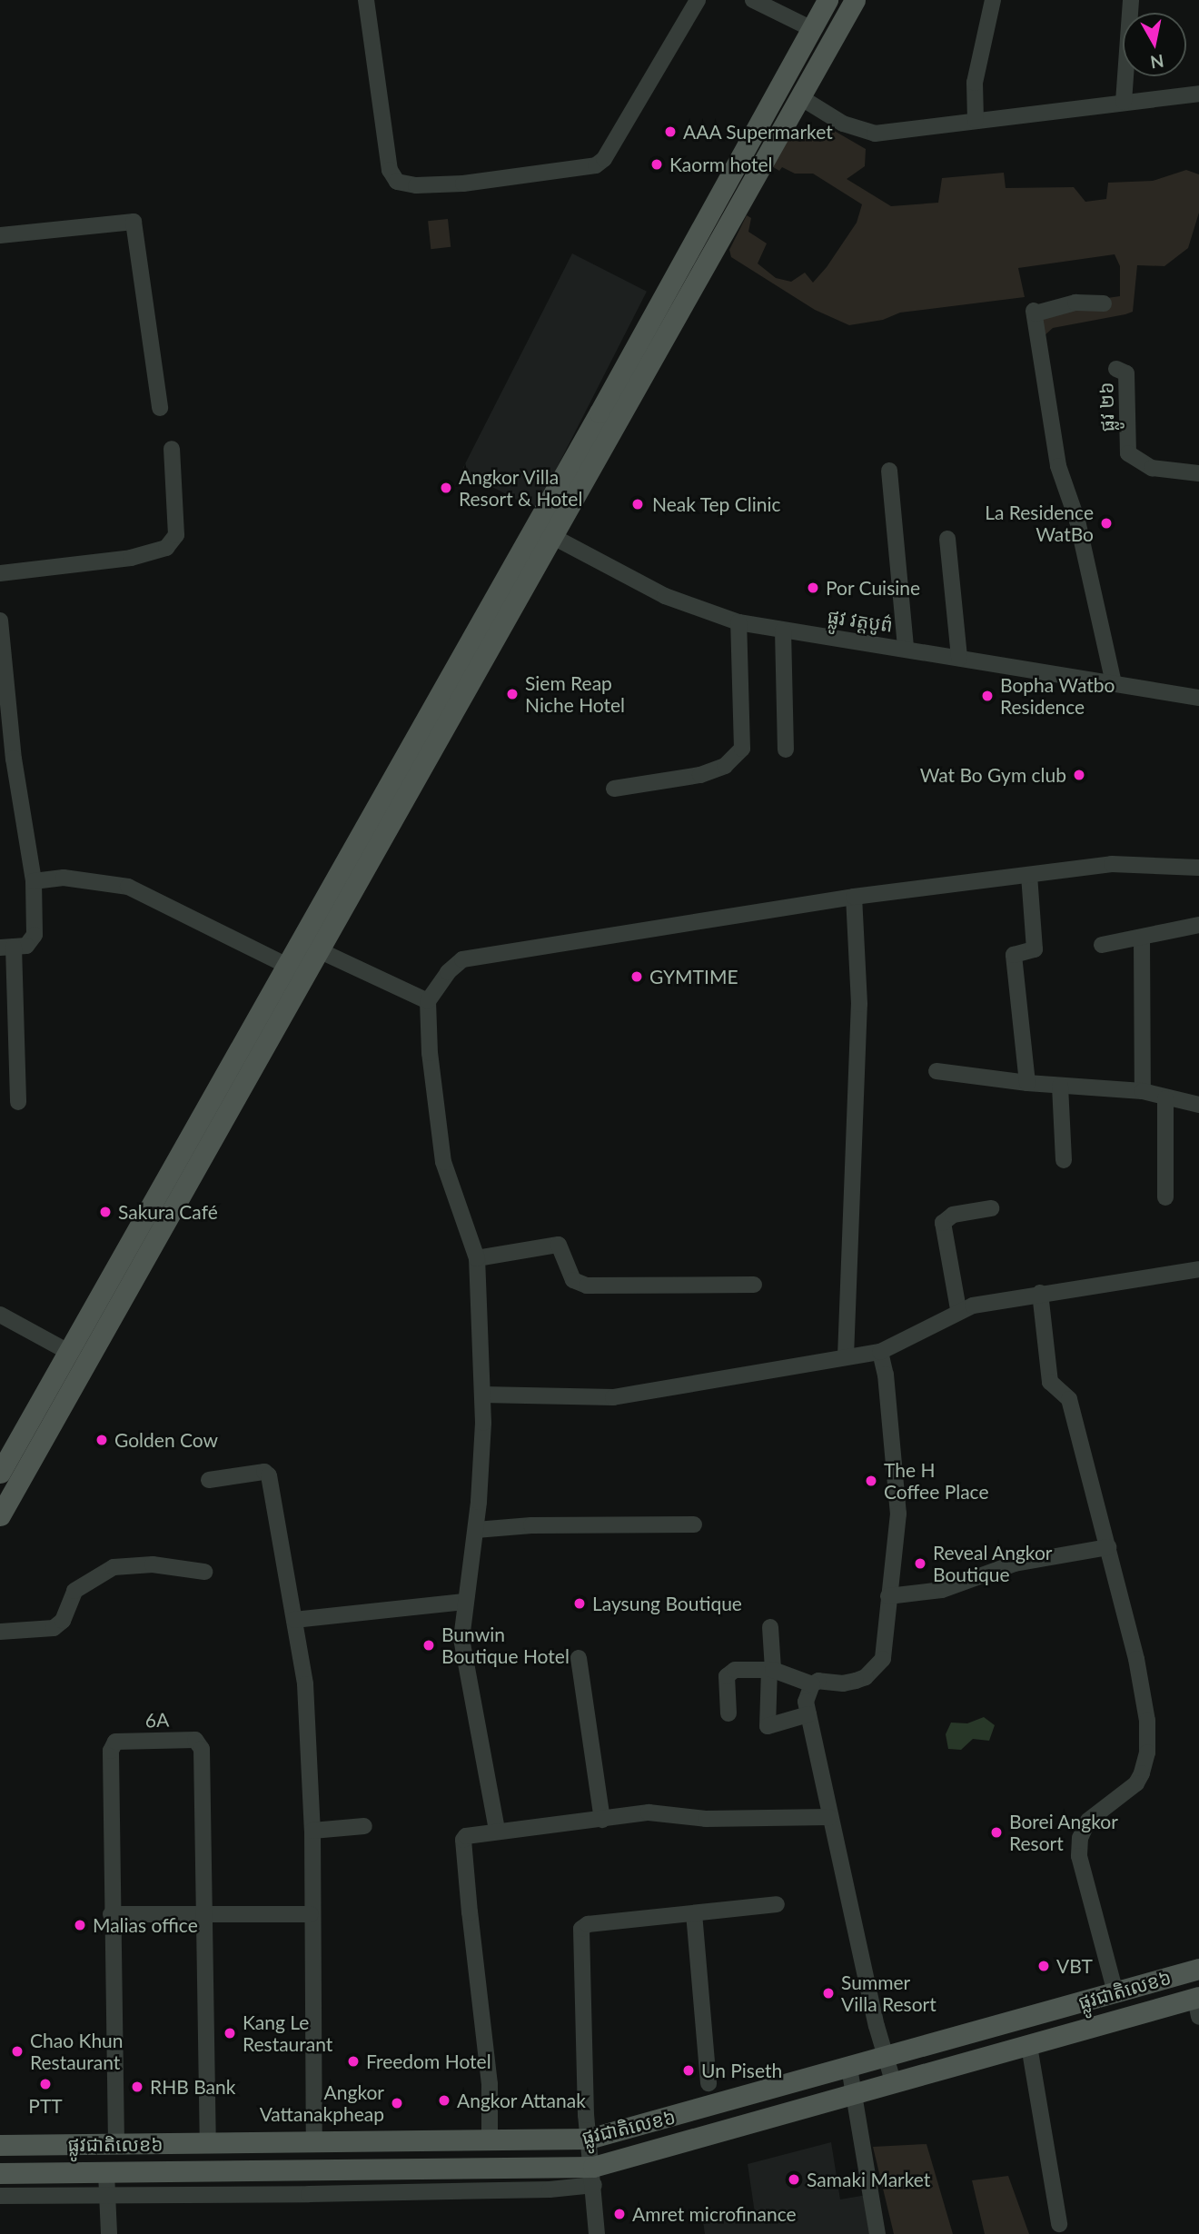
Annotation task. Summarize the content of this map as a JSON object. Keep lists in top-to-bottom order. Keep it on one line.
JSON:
{"streets":{"main road":["ផ្លូវជាតិលេខ៦"],"street":["ផ្លូវ ២៦","ផ្លូវ វត្តបូព៌","6A"]},"crossings":[["6A","ផ្លូវជាតិលេខ៦"]],"places":["AAA Supermarket","Kaorm hotel","Angkor Villa Resort & Hotel","Neak Tep Clinic","La Residence WatBo","Por Cuisine","Siem Reap Niche Hotel","Bopha Watbo Residence","Wat Bo Gym club","GYMTIME","Sakura Café","Golden Cow","The H Coffee Place","Reveal Angkor Boutique","Laysung Boutique","Bunwin Boutique Hotel","Borei Angkor Resort","Malias office","VBT","Summer Villa Resort","Kang Le Restaurant","Chao Khun Restaurant","Freedom Hotel","Un Piseth","PTT","RHB Bank","Angkor Attanak","Angkor Vattanakpheap","Samaki Market","Amret microfinance"],"north":"bottom"}
